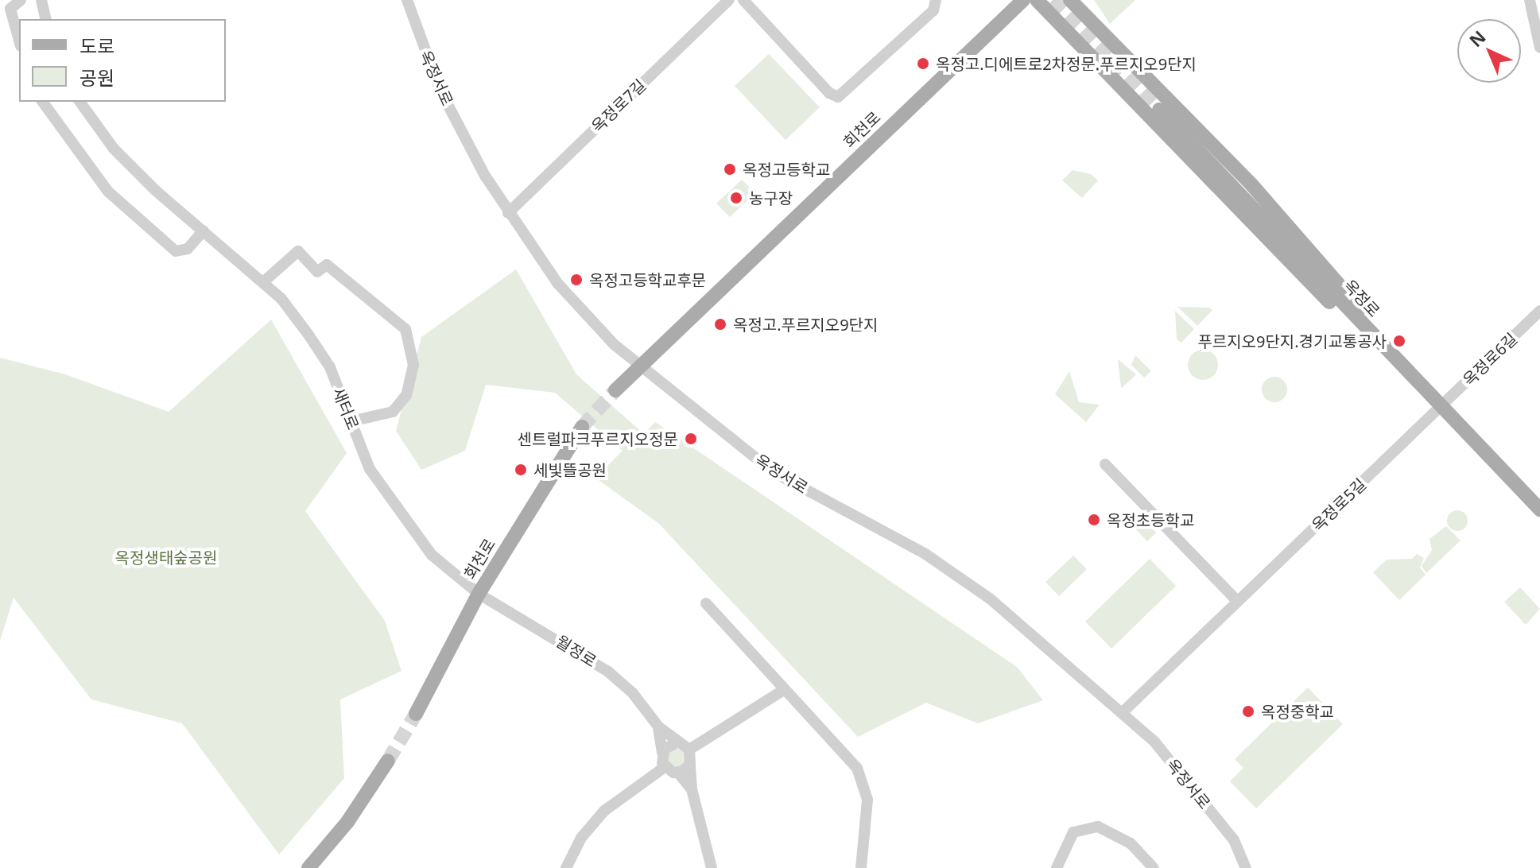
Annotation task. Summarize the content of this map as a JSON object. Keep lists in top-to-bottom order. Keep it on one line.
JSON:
{"streets":{"main road":["회천로","옥정로"],"street":["옥정서로","옥정로7길","옥정로6길","새터로","옥정로5길","월정로"]},"crossings":[["옥정서로","옥정로7길"],["옥정서로","회천로"],["옥정서로","옥정로5길"],["회천로","새터로"],["회천로","월정로"],["옥정로","옥정로6길"],["옥정로","옥정로5길"],["옥정로6길","옥정로5길"],["새터로","월정로"]],"parks":["옥정생태숲공원"],"places":["옥정고.디에트로2차정문.푸르지오9단지","옥정고등학교","농구장","옥정고등학교후문","옥정고.푸르지오9단지","푸르지오9단지.경기교통공사","센트럴파크푸르지오정문","세빛뜰공원","옥정초등학교","옥정중학교"],"legend":["도로","공원"],"north":"top left"}
